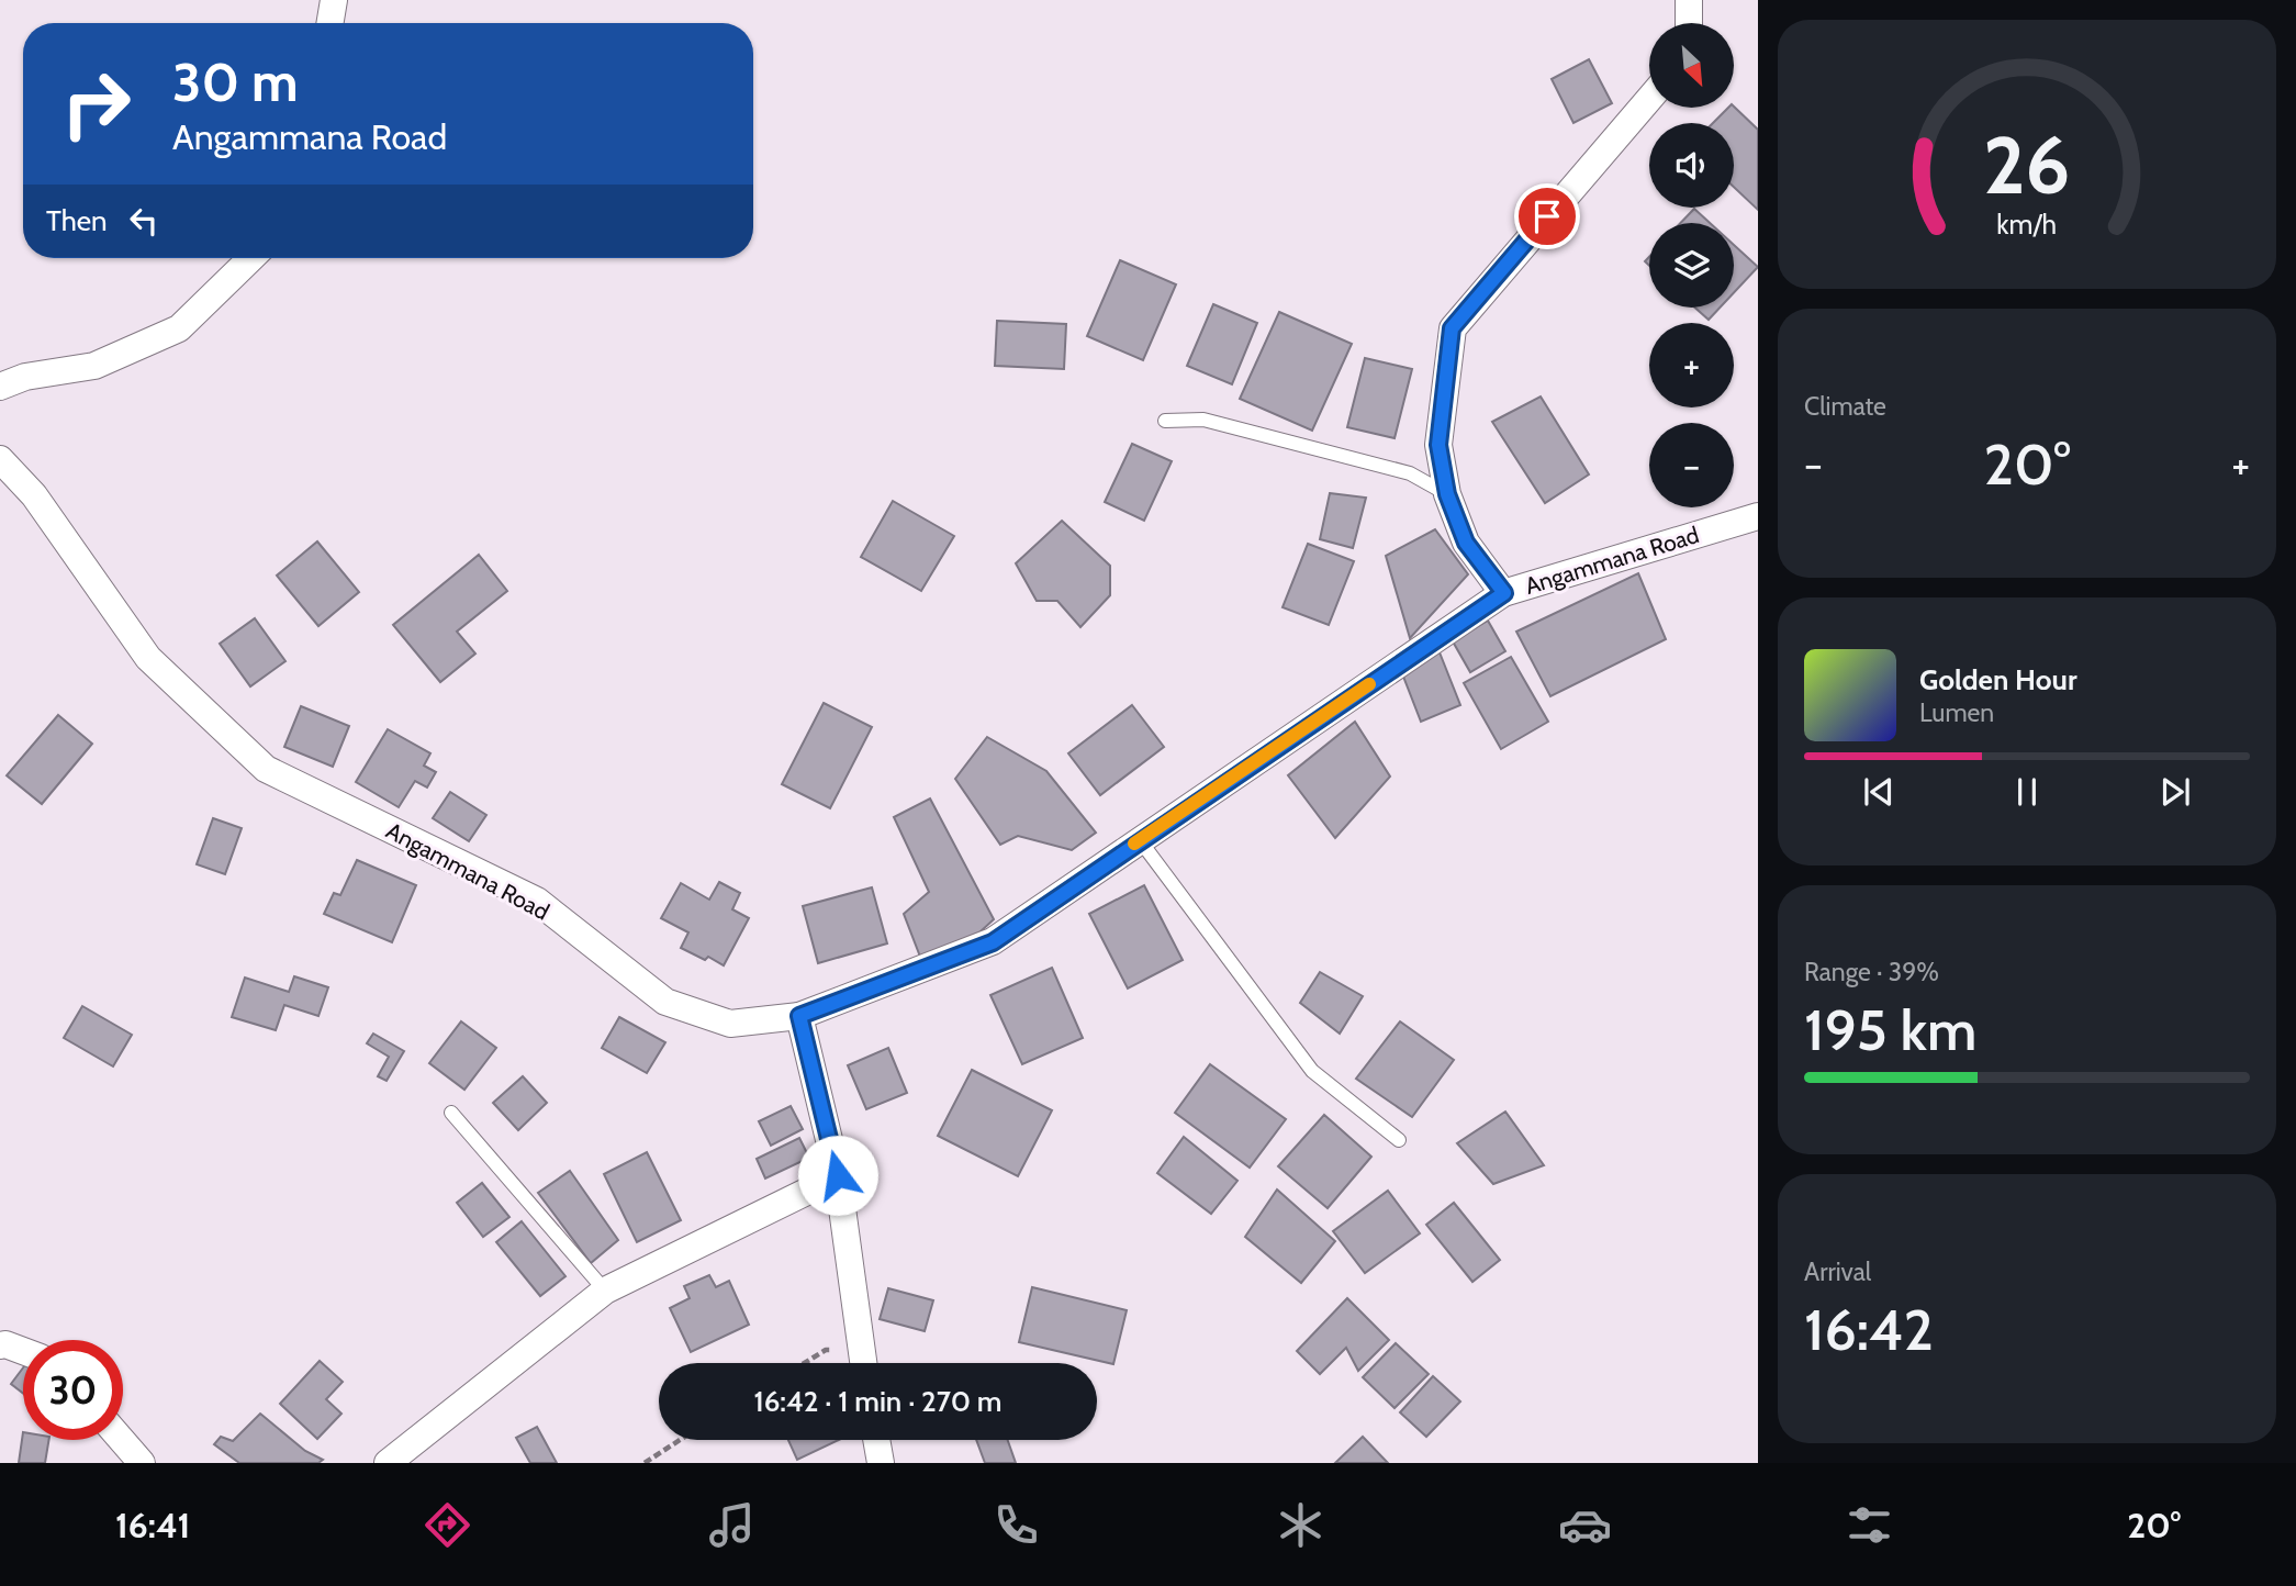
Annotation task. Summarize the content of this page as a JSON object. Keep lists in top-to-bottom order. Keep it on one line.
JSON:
{"streets":{"street":["Angammana Road"]},"north":"bottom right","page":{"map_buttons":["+","−"],"turn":["30 m","Angammana Road"],"then":"Then","tile":["Climate",["Range · 39%","195 km"],["Arrival","16:42"]],"heat":["−","20°","+"],"song":["Golden Hour","Lumen"],"limit":"30","trip":"16:42 · 1 min · 270 m","tabs":["16:41","20°"],"gauge":["26","km/h"]}}
